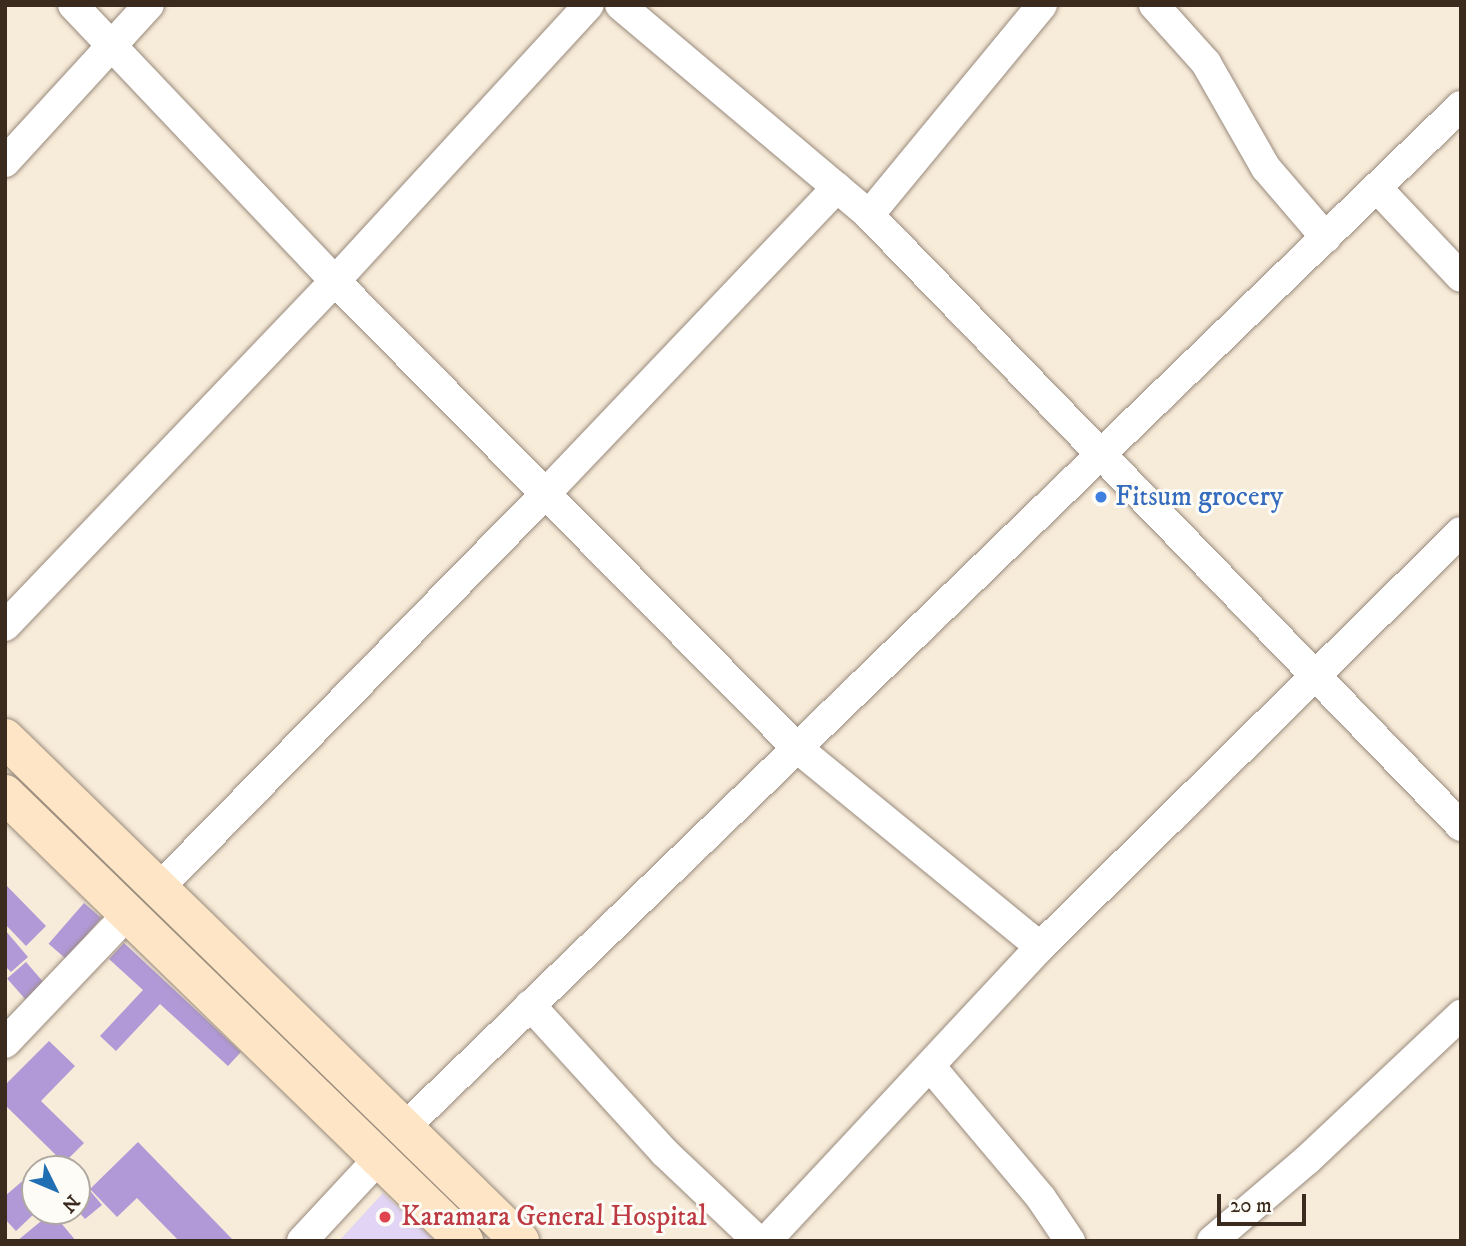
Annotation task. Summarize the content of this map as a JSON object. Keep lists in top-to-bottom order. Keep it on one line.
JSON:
{"places":["Fitsum grocery","Karamara General Hospital"],"scale_bar":"20 m","north":"bottom right"}
